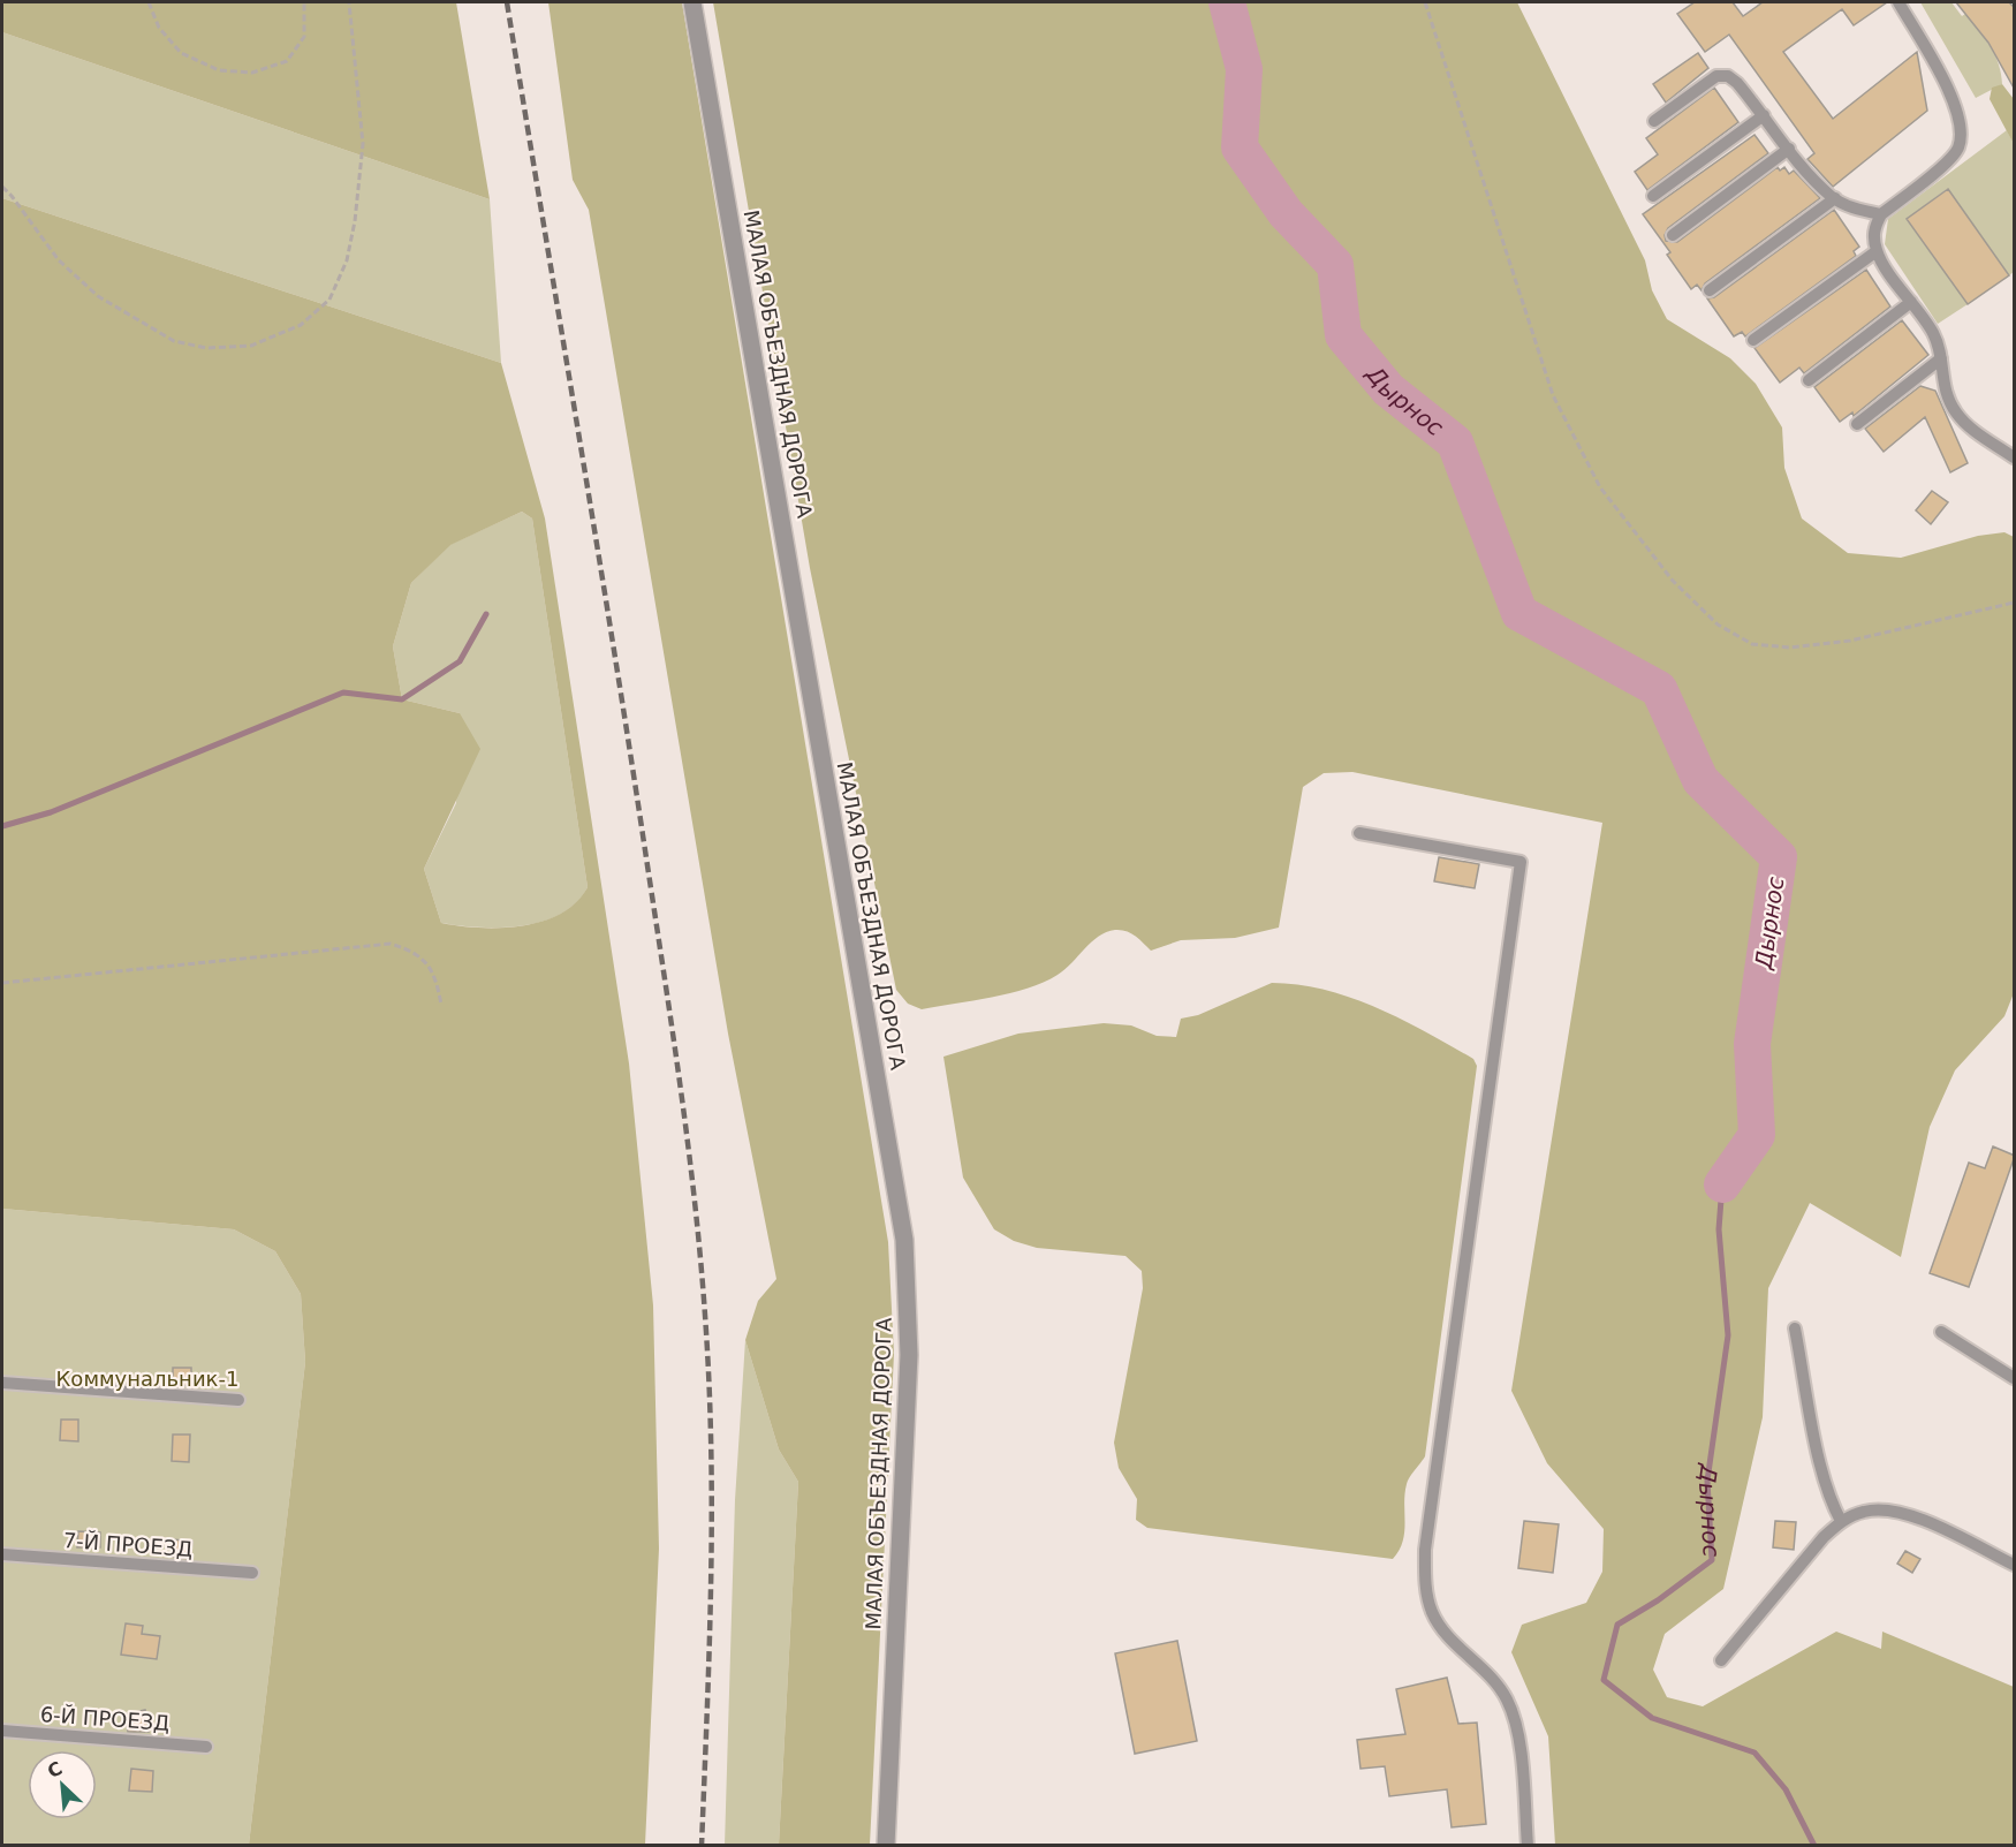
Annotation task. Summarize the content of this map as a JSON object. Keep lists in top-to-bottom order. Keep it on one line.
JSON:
{"streets":{"street":["МАЛАЯ ОБЪЕЗДНАЯ ДОРОГА"],"lane":["7-Й ПРОЕЗД","6-Й ПРОЕЗД"]},"water":["Дырнос"],"parks":["Коммунальник-1"],"north":"top left"}
